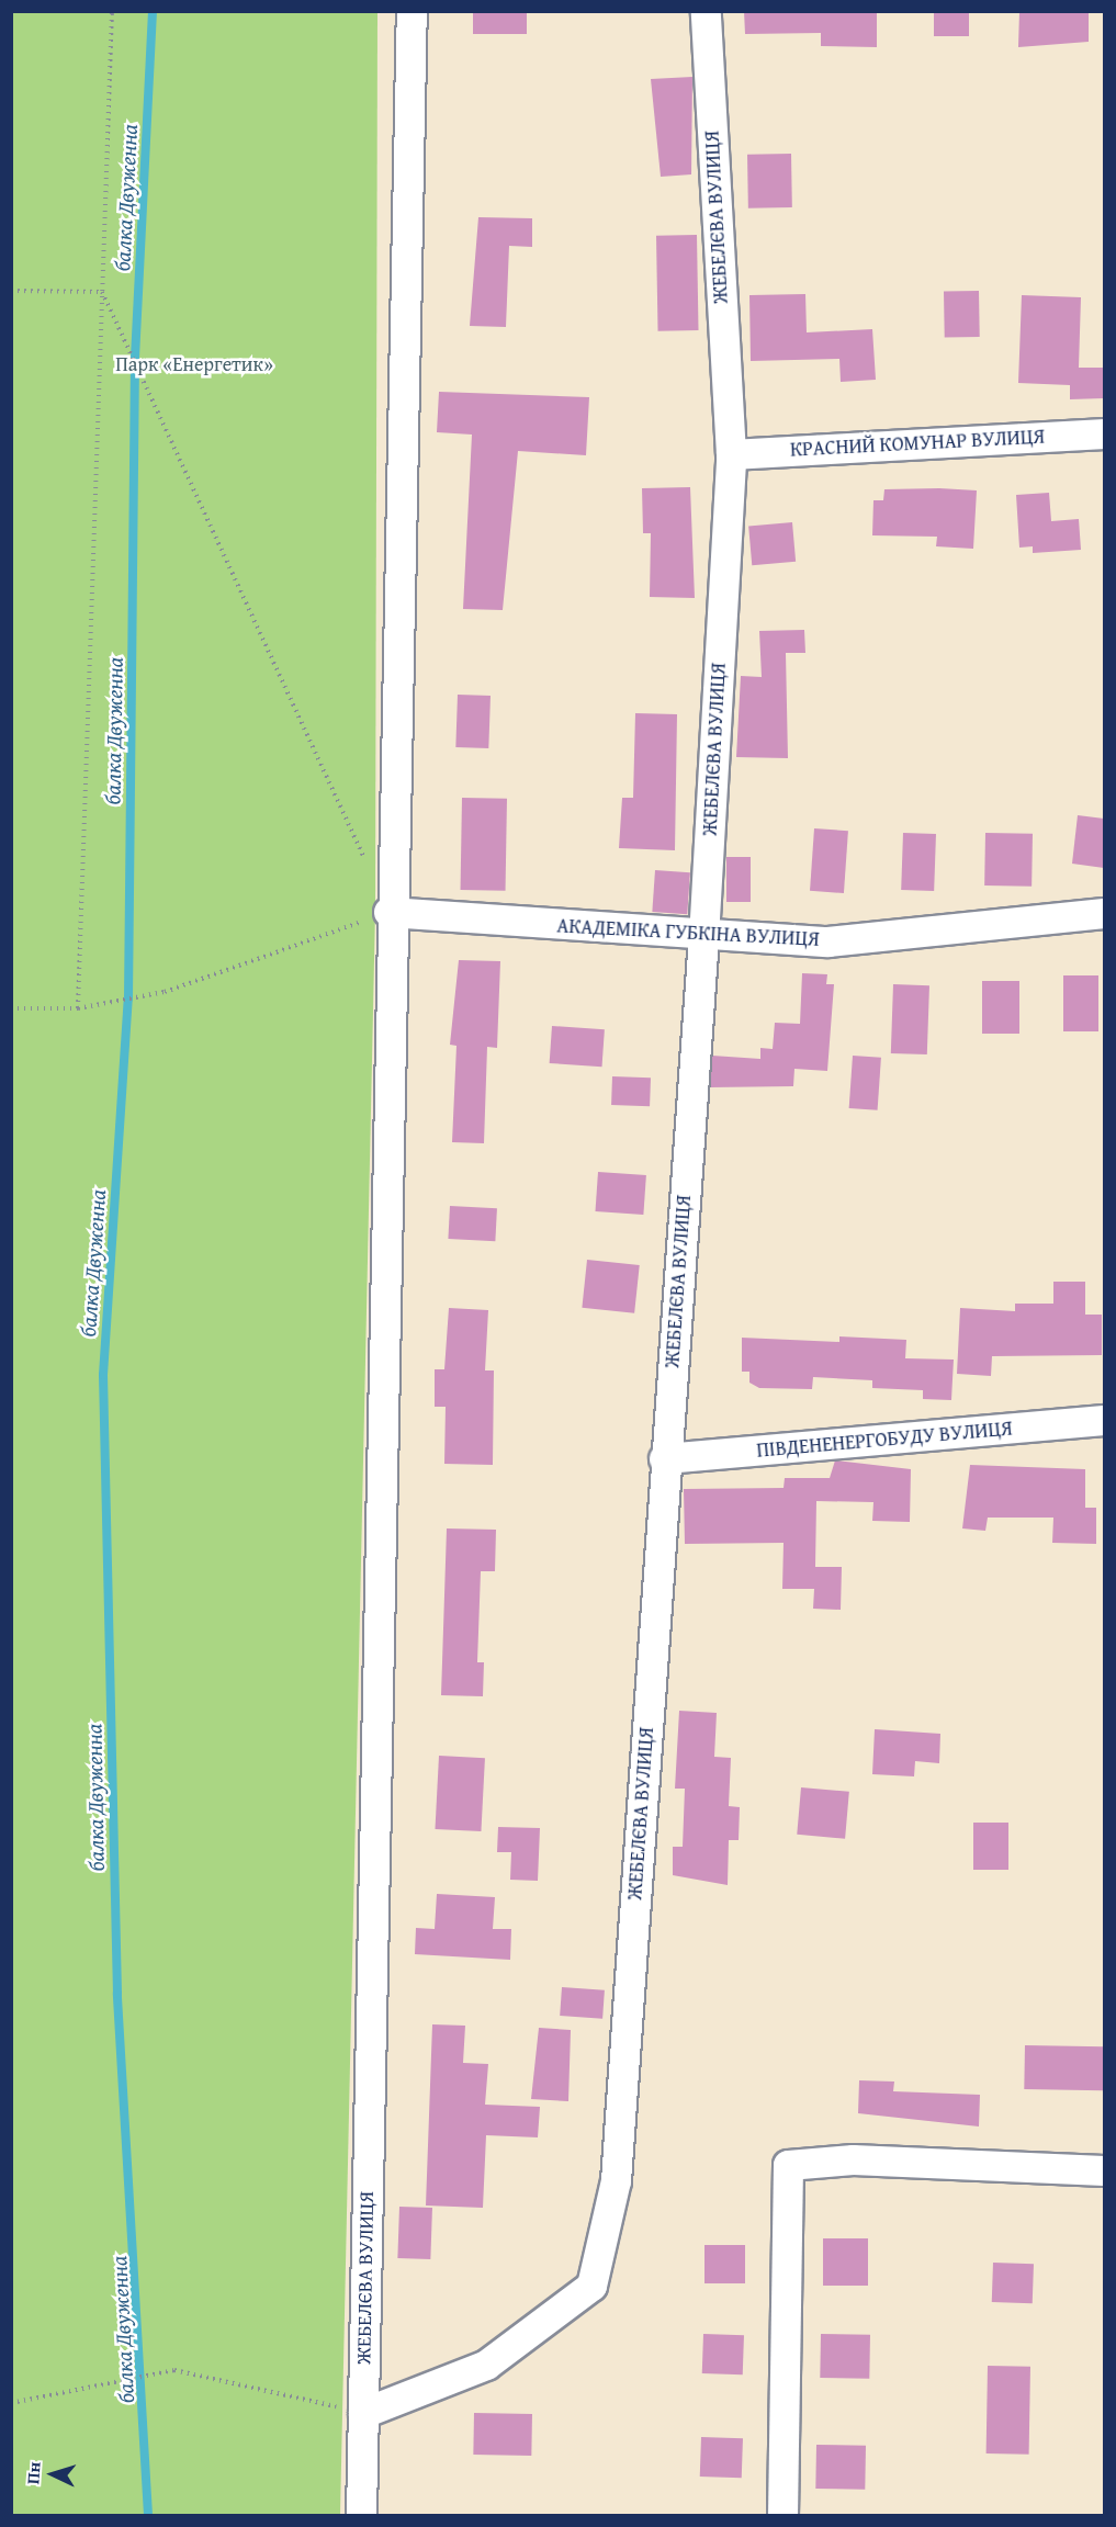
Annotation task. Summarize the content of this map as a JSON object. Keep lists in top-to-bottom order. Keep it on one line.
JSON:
{"streets":{"street":["ЖЕБЕЛЄВА ВУЛИЦЯ","КРАСНИЙ КОМУНАР ВУЛИЦЯ","АКАДЕМІКА ГУБКІНА ВУЛИЦЯ","ПІВДЕНЕНЕРГОБУДУ ВУЛИЦЯ"]},"crossings":[["ЖЕБЕЛЄВА ВУЛИЦЯ","КРАСНИЙ КОМУНАР ВУЛИЦЯ"],["ЖЕБЕЛЄВА ВУЛИЦЯ","АКАДЕМІКА ГУБКІНА ВУЛИЦЯ"],["ЖЕБЕЛЄВА ВУЛИЦЯ","ПІВДЕНЕНЕРГОБУДУ ВУЛИЦЯ"]],"water":["балка Двуженна"],"parks":["Парк «Енергетик»"],"north":"left"}
